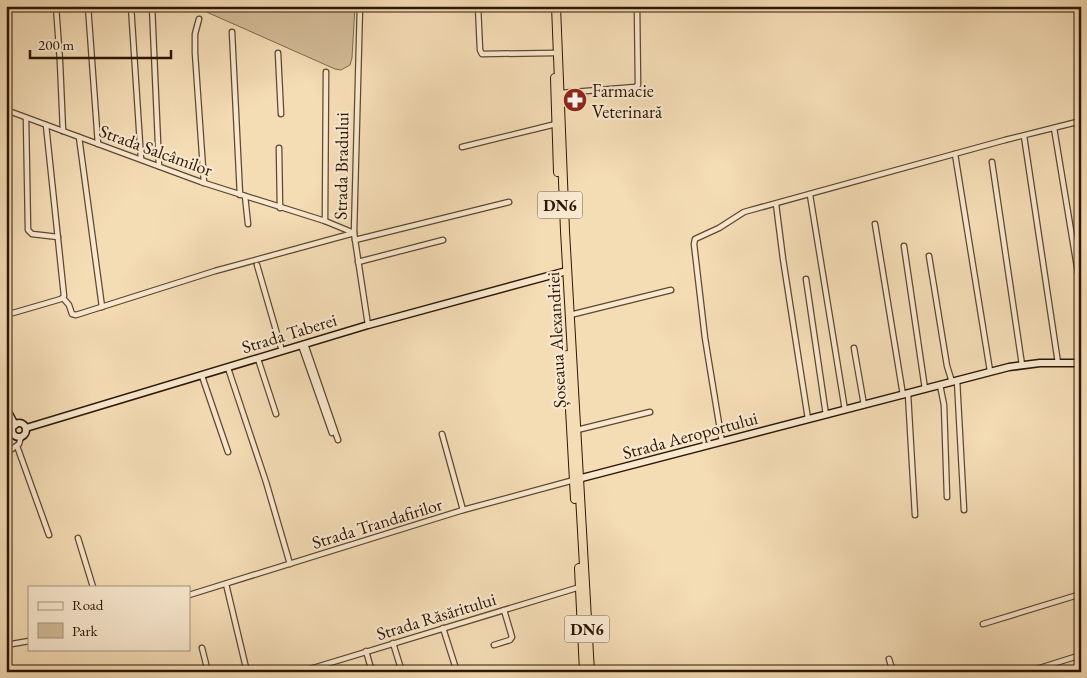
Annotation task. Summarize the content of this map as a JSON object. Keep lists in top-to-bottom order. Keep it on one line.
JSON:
{"streets":{"highway":["DN6","Șoseaua Alexandriei"],"street":["Strada Salcâmilor","Strada Bradului","Strada Taberei","Strada Aeroportului","Strada Trandafirilor","Strada Răsăritului"]},"crossings":[["Strada Salcâmilor","Strada Bradului"],["Strada Bradului","Strada Taberei"],["Strada Taberei","Șoseaua Alexandriei"],["Șoseaua Alexandriei","Strada Aeroportului"],["Șoseaua Alexandriei","Strada Trandafirilor"],["Șoseaua Alexandriei","Strada Răsăritului"],["Strada Aeroportului","Strada Trandafirilor"]],"places":{"pharmacy":["Farmacie Veterinară"]},"legend":["Road","Park"],"scale_bar":"200 m"}
